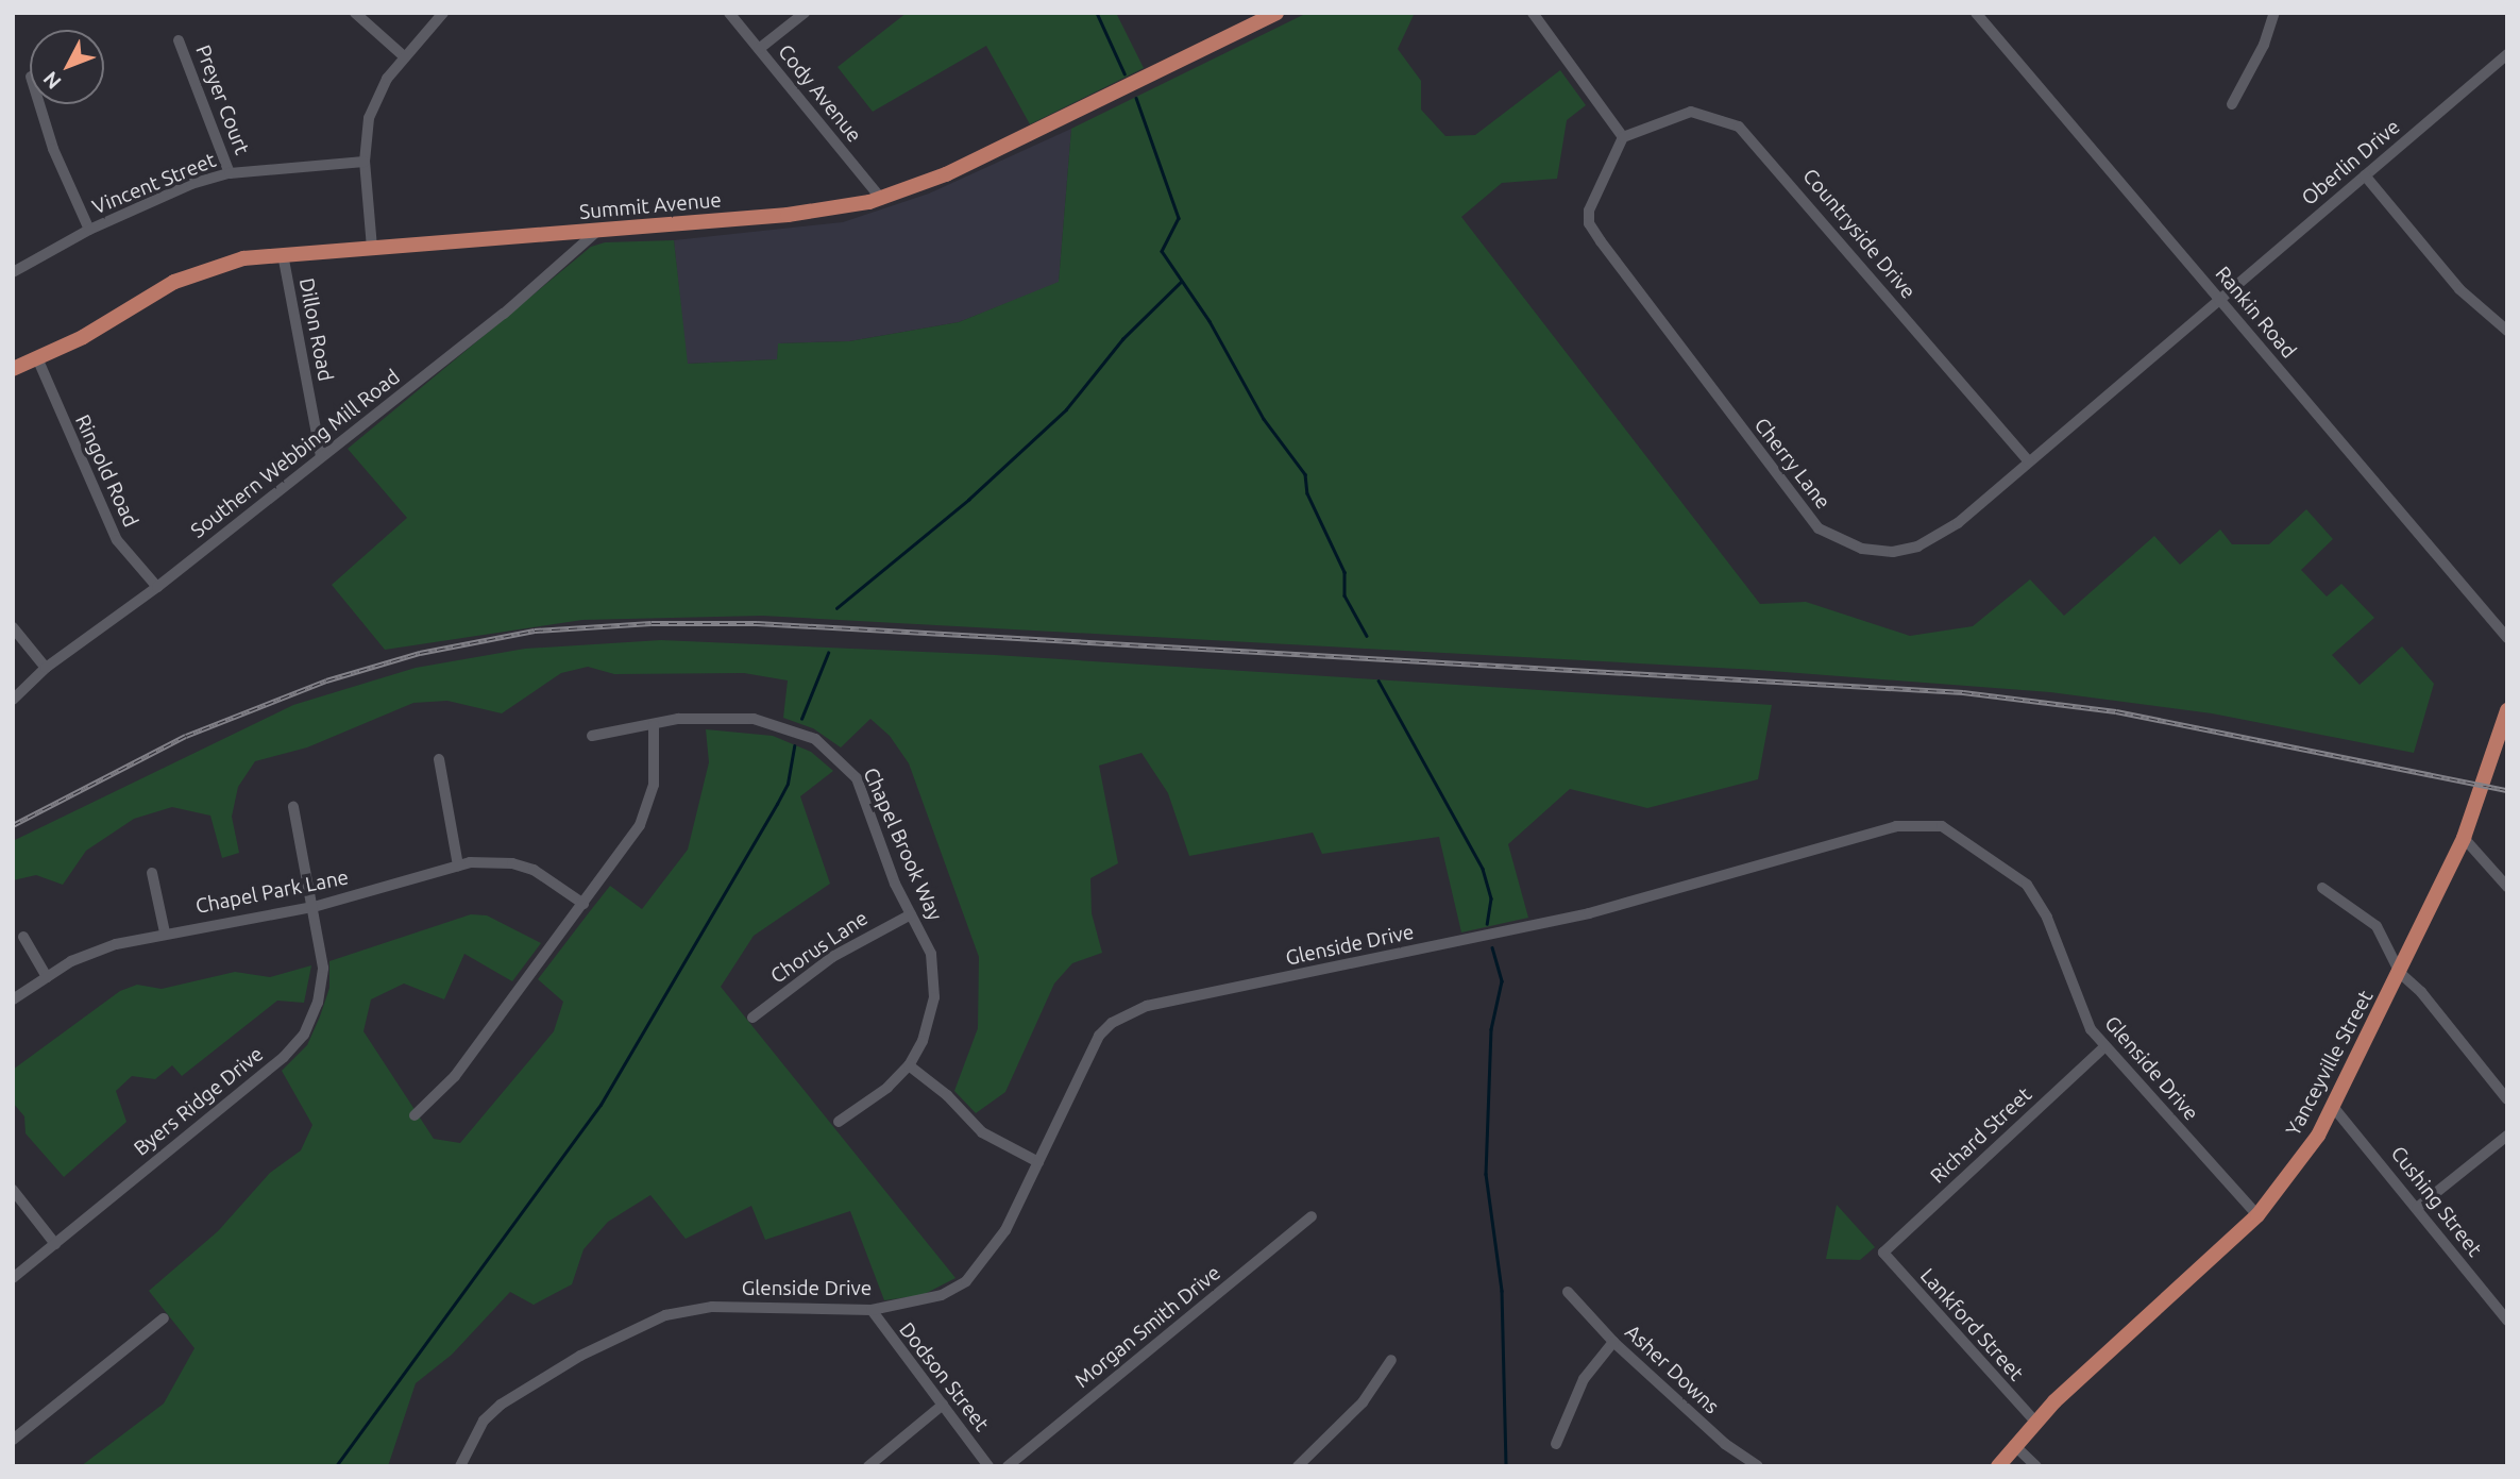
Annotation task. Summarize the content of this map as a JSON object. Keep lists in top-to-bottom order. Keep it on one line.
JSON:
{"streets":{"main road":["Summit Avenue","Yanceyville Street"],"street":["Cody Avenue","Preyer Court","Oberlin Drive","Vincent Street","Countryside Drive","Rankin Road","Dillon Road","Southern Webbing Mill Road","Cherry Lane","Ringold Road","Chapel Brook Way","Chapel Park Lane","Glenside Drive","Chorus Lane","Byers Ridge Drive","Richard Street","Cushing Street","Lankford Street","Morgan Smith Drive","Asher Downs","Dodson Street"]},"crossings":[["Cody Avenue","Summit Avenue"],["Preyer Court","Vincent Street"],["Oberlin Drive","Rankin Road"],["Oberlin Drive","Cherry Lane"],["Summit Avenue","Dillon Road"],["Summit Avenue","Southern Webbing Mill Road"],["Summit Avenue","Ringold Road"],["Countryside Drive","Cherry Lane"],["Rankin Road","Cherry Lane"],["Dillon Road","Southern Webbing Mill Road"],["Southern Webbing Mill Road","Ringold Road"],["Chapel Brook Way","Chorus Lane"],["Chapel Park Lane","Byers Ridge Drive"],["Glenside Drive","Yanceyville Street"],["Glenside Drive","Richard Street"],["Glenside Drive","Dodson Street"],["Yanceyville Street","Cushing Street"],["Yanceyville Street","Lankford Street"],["Richard Street","Lankford Street"]],"north":"bottom left"}
